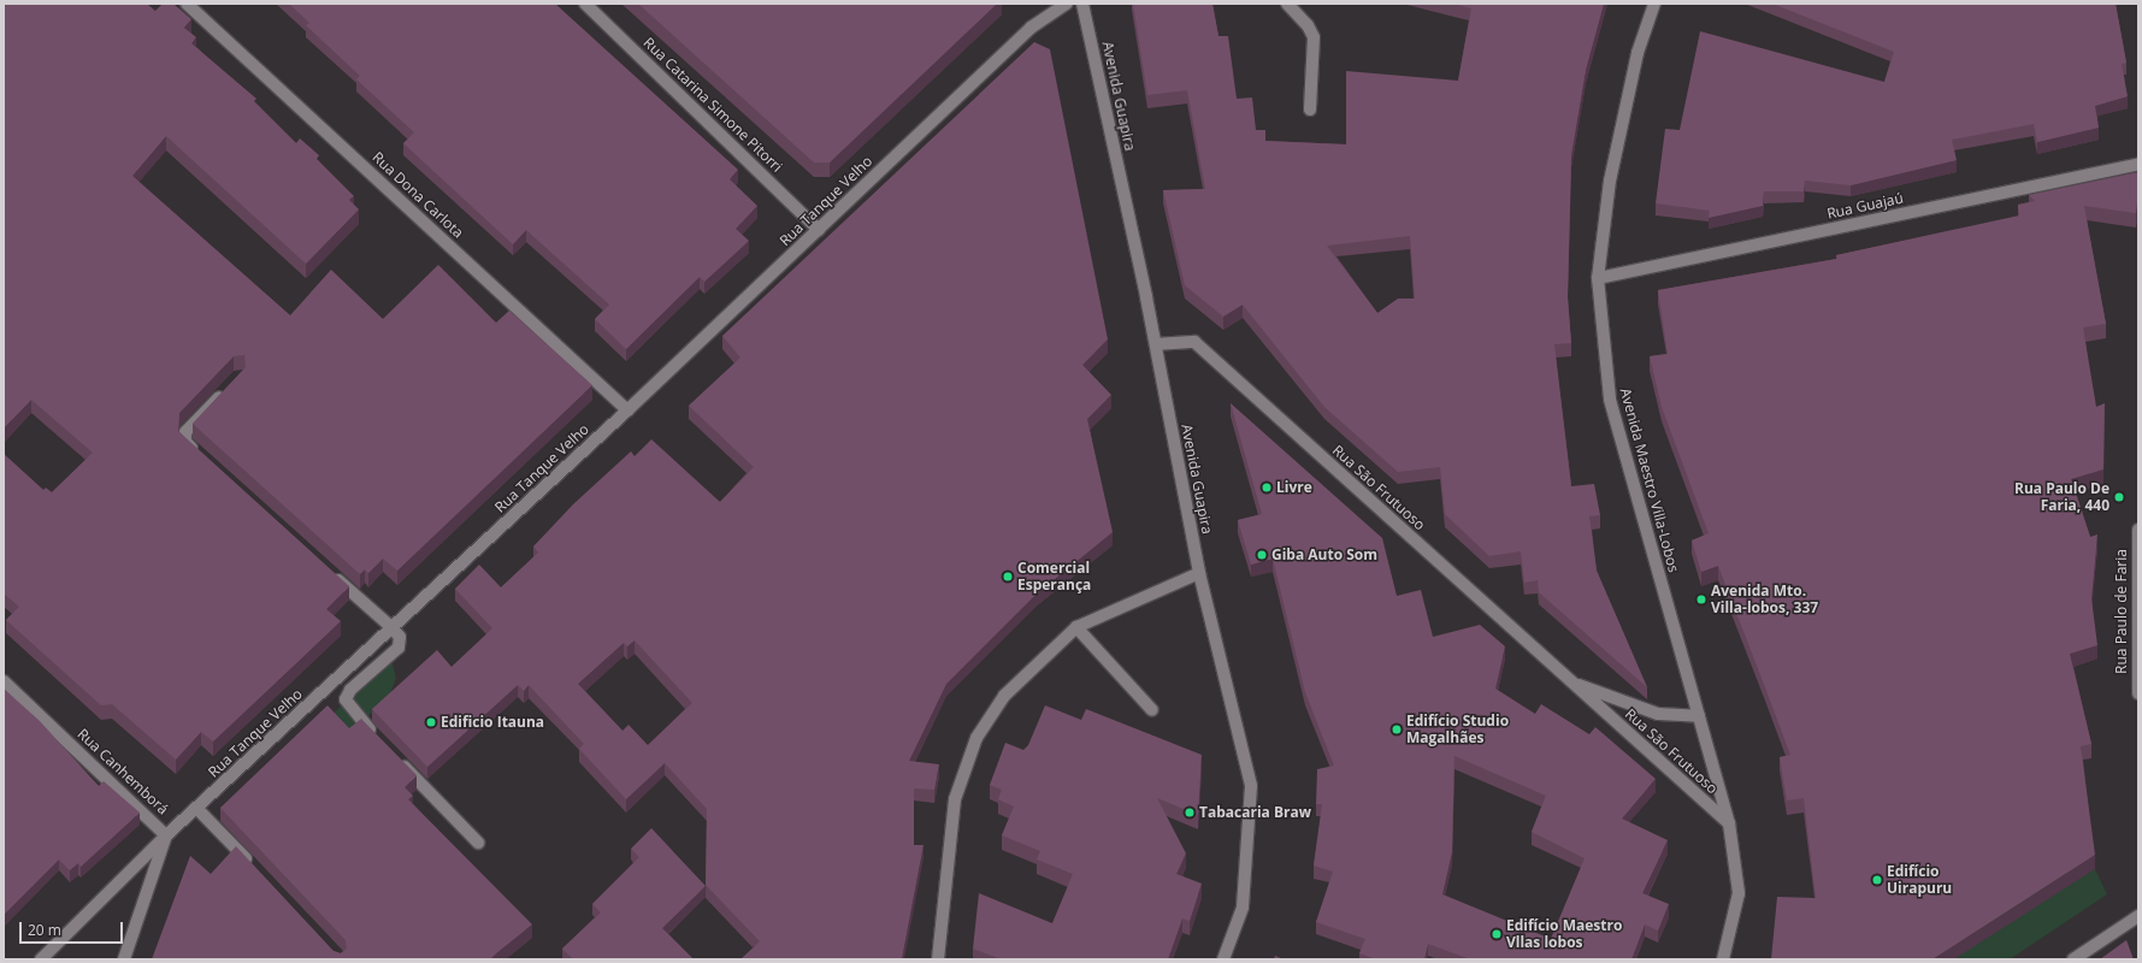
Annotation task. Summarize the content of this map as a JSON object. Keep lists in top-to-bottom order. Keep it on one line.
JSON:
{"streets":{"street":["Avenida Guapira","Rua Catarina Simone Pitorri","Rua Dona Carlota","Rua Tanque Velho","Rua Guajaú","Avenida Maestro Villa-Lobos","Rua São Frutuoso","Rua Paulo de Faria","Rua Canhemborá"]},"crossings":[["Avenida Guapira","Rua São Frutuoso"],["Rua Catarina Simone Pitorri","Rua Tanque Velho"],["Rua Dona Carlota","Rua Tanque Velho"],["Rua Tanque Velho","Rua Canhemborá"],["Rua Guajaú","Avenida Maestro Villa-Lobos"],["Avenida Maestro Villa-Lobos","Rua São Frutuoso"]],"places":["Livre","Rua Paulo De Faria, 440","Giba Auto Som","Comercial Esperança","Avenida Mto. Villa-lobos, 337","Edificio Itauna","Edifício Studio Magalhães","Tabacaria Braw","Edifício Uirapuru","Edifício Maestro Vllas lobos"],"scale_bar":"20 m"}
